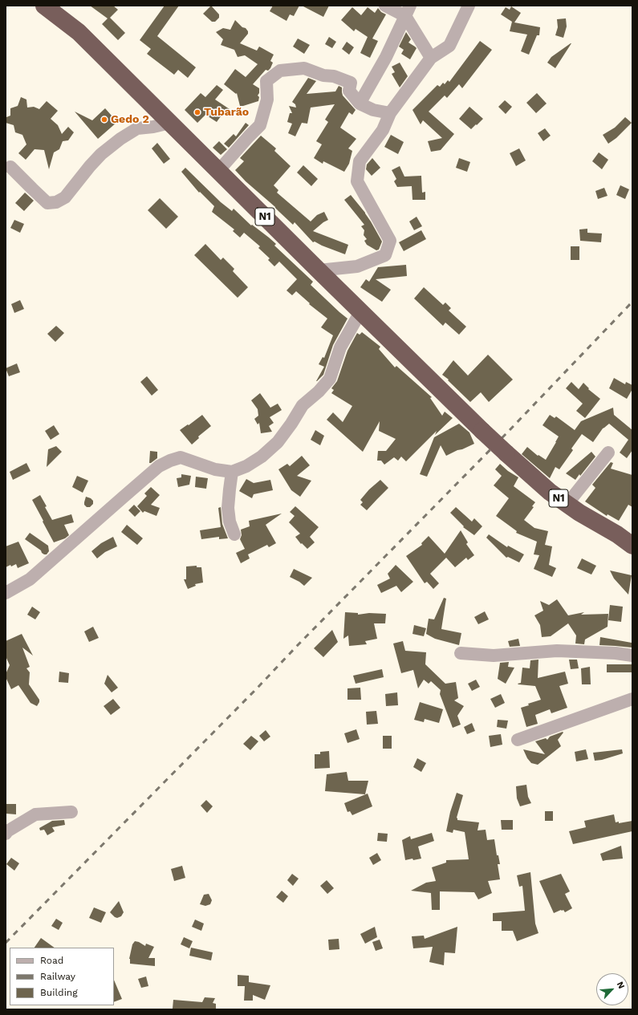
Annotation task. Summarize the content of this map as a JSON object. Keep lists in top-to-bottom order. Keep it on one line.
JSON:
{"streets":{"highway":["N1"]},"places":["Tubarão","Gedo 2"],"legend":["Road","Railway","Building"],"north":"top right"}
